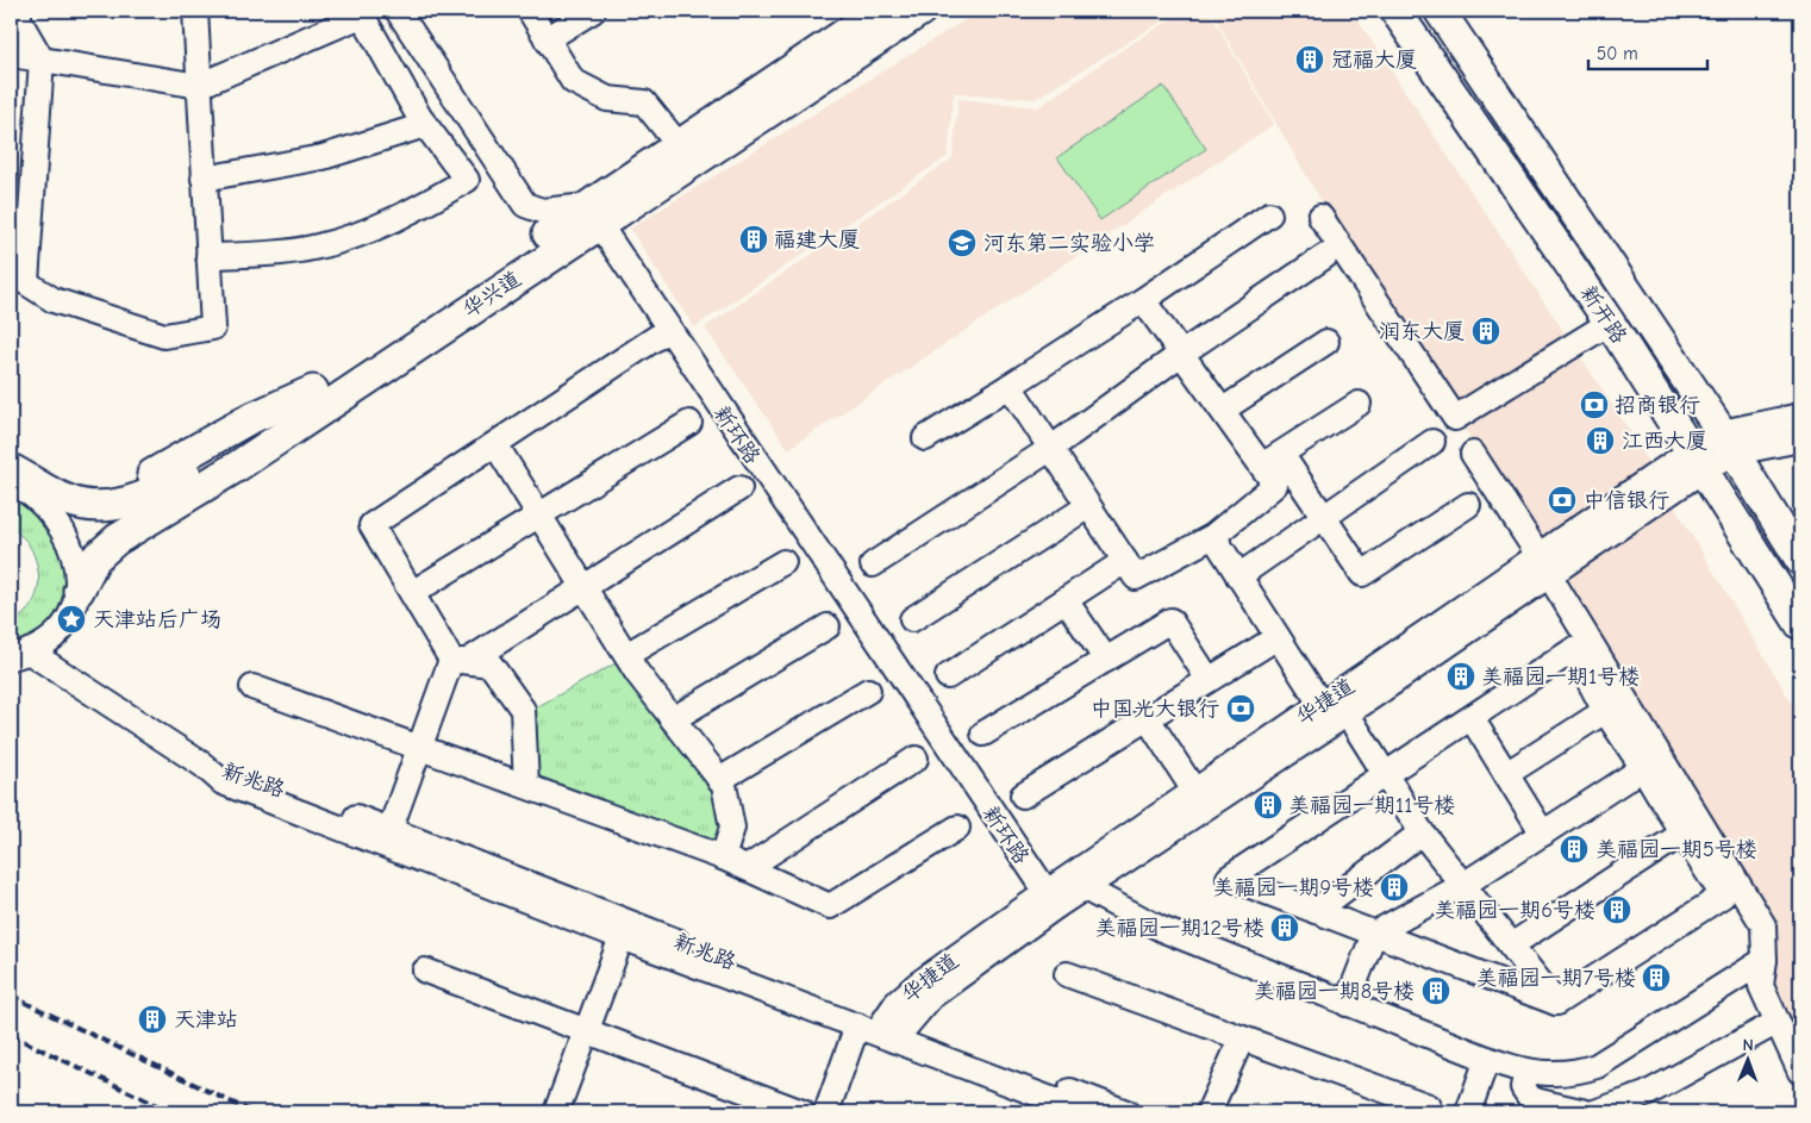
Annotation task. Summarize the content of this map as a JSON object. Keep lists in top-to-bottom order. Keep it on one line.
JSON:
{"streets":{"main road":["华兴道","新开路"],"street":["新环路","华捷道","新兆路"]},"crossings":[["华兴道","新环路"],["新开路","华捷道"],["新环路","华捷道"],["华捷道","新兆路"]],"places":{"building":["冠福大厦","福建大厦","润东大厦","江西大厦","美福园一期1号楼","美福园一期11号楼","美福园一期5号楼","美福园一期9号楼","美福园一期6号楼","美福园一期12号楼","美福园一期7号楼","美福园一期8号楼","天津站"],"school or university":["河东第二实验小学"],"bank":["招商银行","中信银行","中国光大银行"],"place":["天津站后广场"]},"scale_bar":"50 m","north":"top"}
